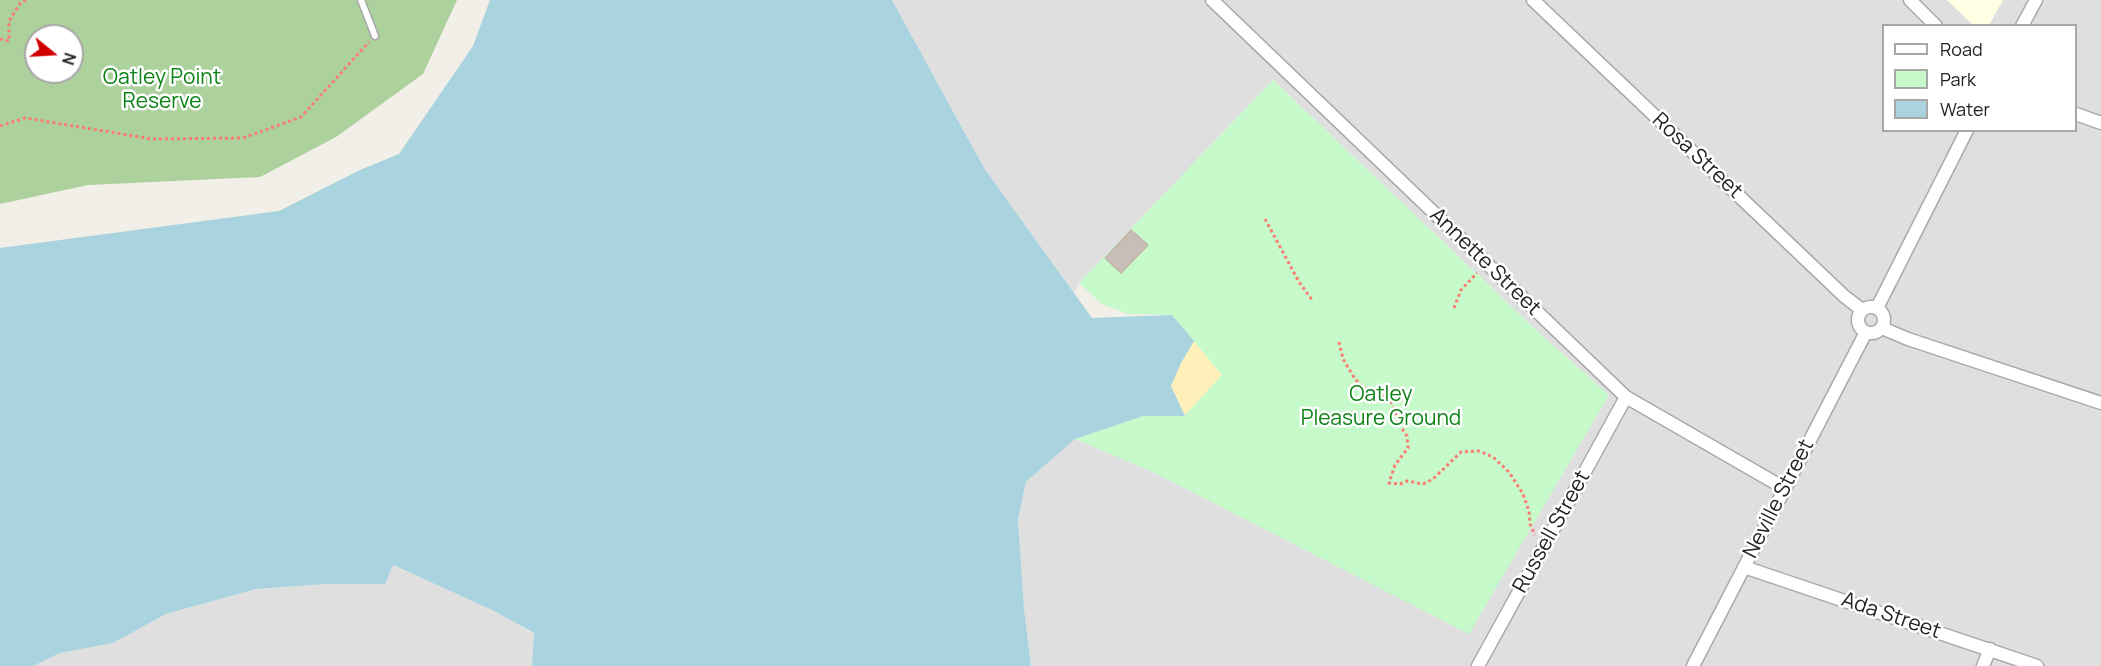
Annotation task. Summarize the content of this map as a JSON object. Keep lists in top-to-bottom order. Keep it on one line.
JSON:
{"streets":{"street":["Rosa Street","Annette Street","Neville Street","Russell Street","Ada Street"]},"crossings":[["Rosa Street","Neville Street"],["Annette Street","Neville Street"],["Annette Street","Russell Street"],["Neville Street","Ada Street"]],"parks":["Oatley Point Reserve","Oatley Pleasure Ground"],"legend":["Road","Park","Water"],"north":"right"}
